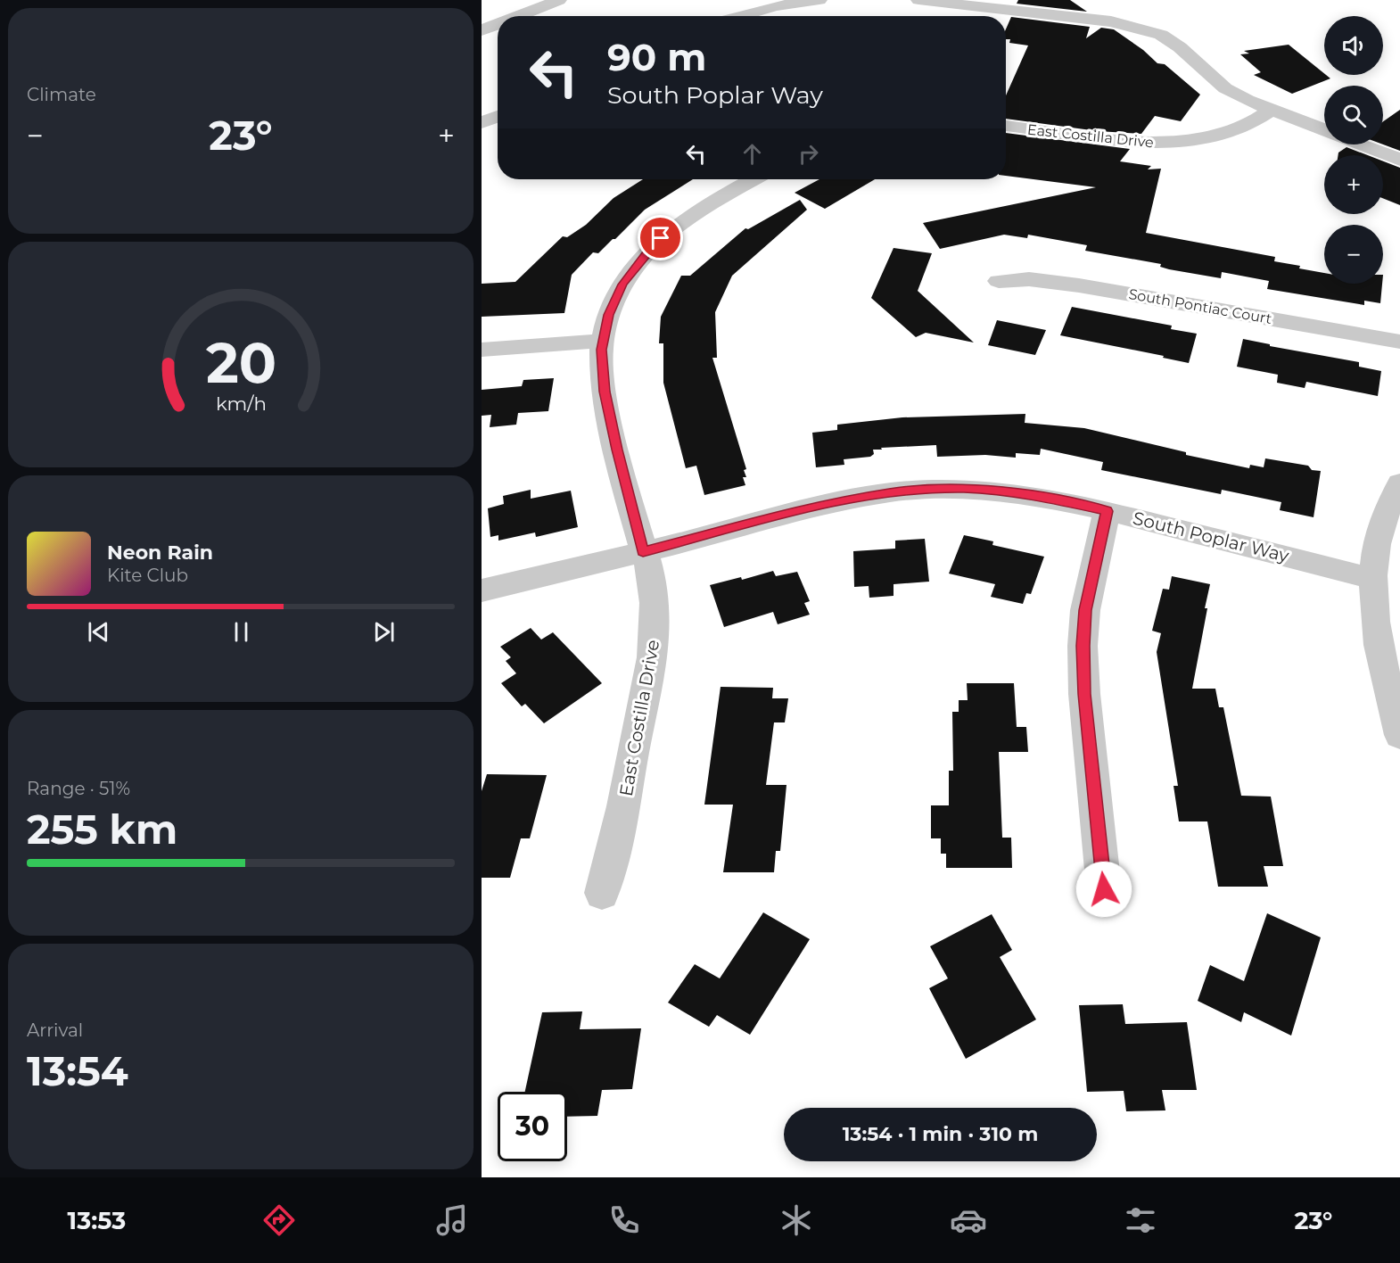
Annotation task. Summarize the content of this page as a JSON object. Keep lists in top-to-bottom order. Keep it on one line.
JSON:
{"streets":{"street":["East Costilla Drive","South Pontiac Court","South Poplar Way"]},"crossings":[["East Costilla Drive","South Poplar Way"]],"page":{"tile":["Climate",["Range · 51%","255 km"],["Arrival","13:54"]],"map_buttons":["+","−"],"turn":["90 m","South Poplar Way"],"heat":["−","23°","+"],"song":["Neon Rain","Kite Club"],"limit":"30","trip":"13:54 · 1 min · 310 m","tabs":["13:53","23°"],"gauge":["20","km/h"]}}
